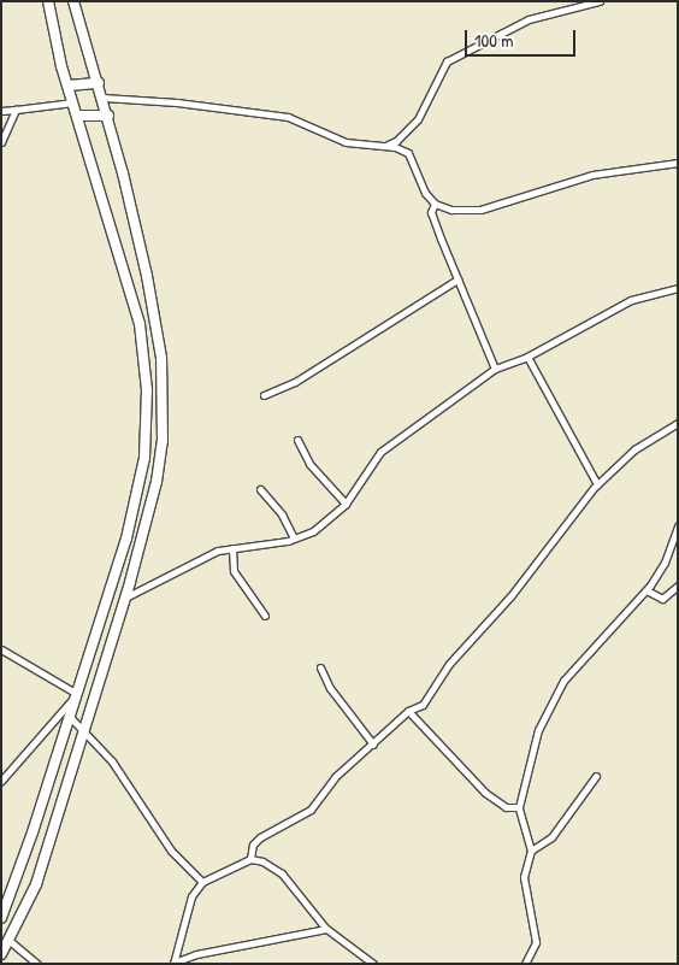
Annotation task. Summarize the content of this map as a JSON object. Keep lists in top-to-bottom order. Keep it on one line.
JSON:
{"scale_bar":"100 m"}
